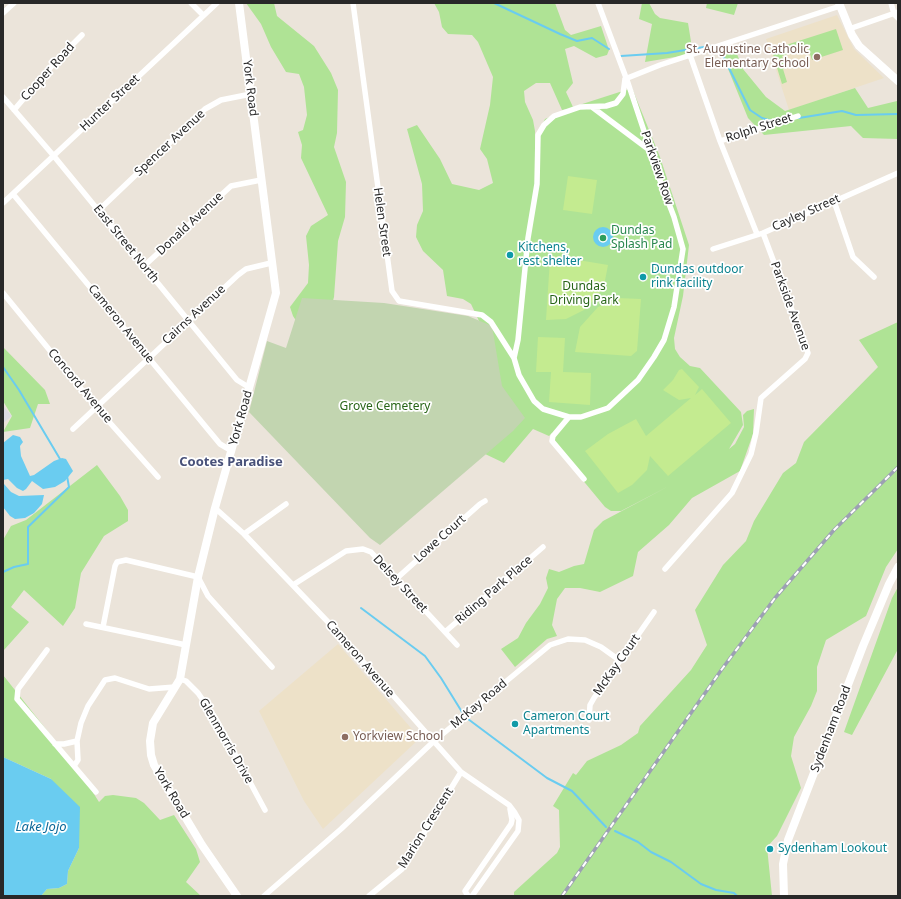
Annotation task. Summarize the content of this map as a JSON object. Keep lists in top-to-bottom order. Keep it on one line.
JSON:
{"streets":{"street":["Cooper Road","York Road","Hunter Street","Rolph Street","Spencer Avenue","Parkview Row","Cayley Street","Helen Street","Donald Avenue","East Street North","Parkside Avenue","Cairns Avenue","Cameron Avenue","Concord Avenue","Lowe Court","Delsey Street","Riding Park Place","McKay Court","McKay Road","Sydenham Road","Glenmorris Drive","Marion Crescent"]},"crossings":[["Cooper Road","East Street North"],["York Road","Spencer Avenue"],["York Road","Donald Avenue"],["York Road","East Street North"],["York Road","Cairns Avenue"],["York Road","Cameron Avenue"],["York Road","Glenmorris Drive"],["Hunter Street","East Street North"],["Hunter Street","Cameron Avenue"],["Rolph Street","Parkside Avenue"],["Spencer Avenue","East Street North"],["Parkview Row","Helen Street"],["Cayley Street","Parkside Avenue"],["Donald Avenue","East Street North"],["East Street North","Cairns Avenue"],["Cairns Avenue","Cameron Avenue"],["Cairns Avenue","Concord Avenue"],["Cameron Avenue","Delsey Street"],["Cameron Avenue","McKay Road"],["Cameron Avenue","Marion Crescent"],["Lowe Court","Delsey Street"],["Delsey Street","Riding Park Place"],["McKay Court","McKay Road"]],"districts":["Cootes Paradise"],"water":["Lake Jojo"],"parks":["Dundas Driving Park","Grove Cemetery"],"places":["St. Augustine Catholic Elementary School","Dundas Splash Pad","Kitchens, rest shelter","Dundas outdoor rink facility","Cameron Court Apartments","Yorkview School","Sydenham Lookout"]}
